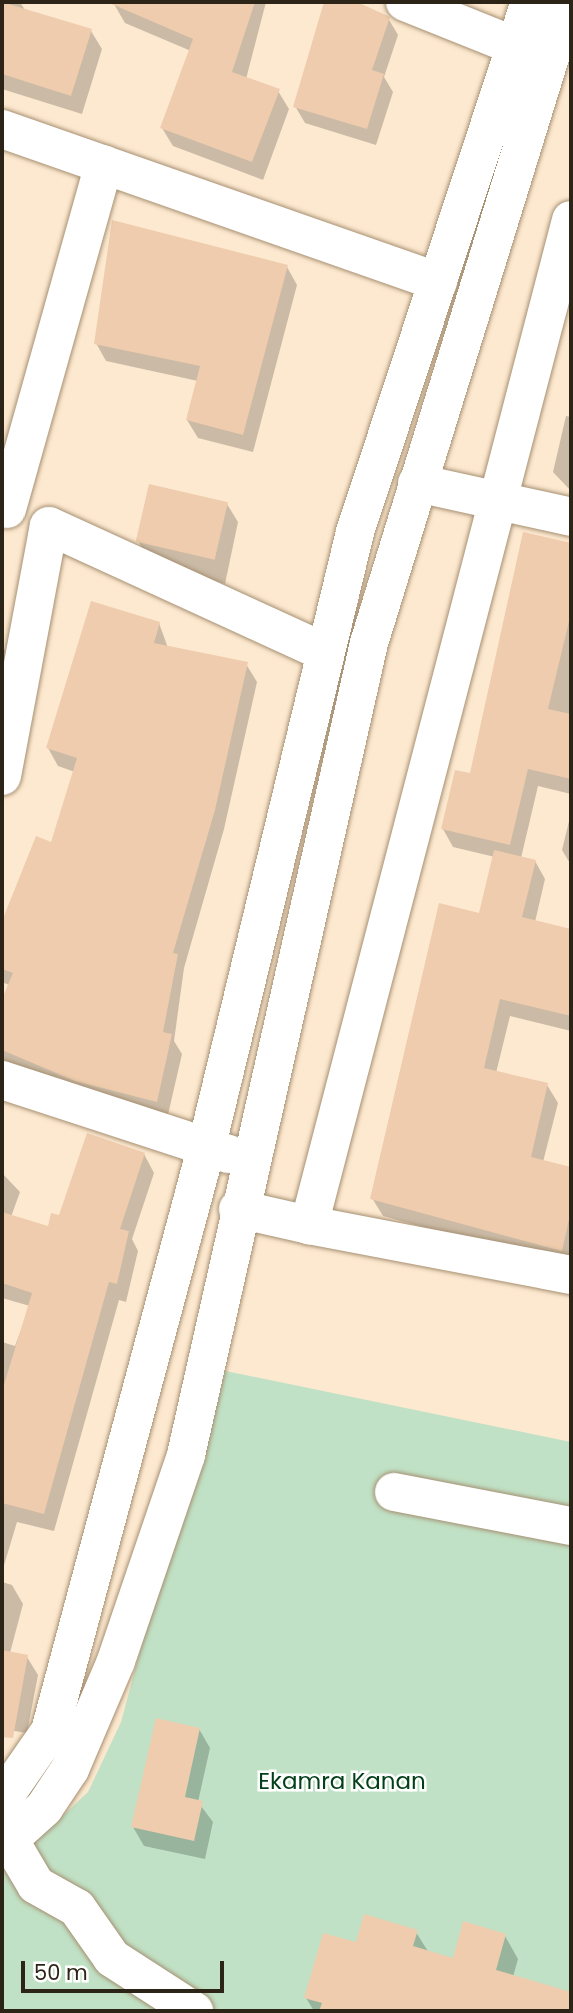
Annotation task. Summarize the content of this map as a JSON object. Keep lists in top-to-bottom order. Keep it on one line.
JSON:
{"parks":["Ekamra Kanan"],"scale_bar":"50 m"}
